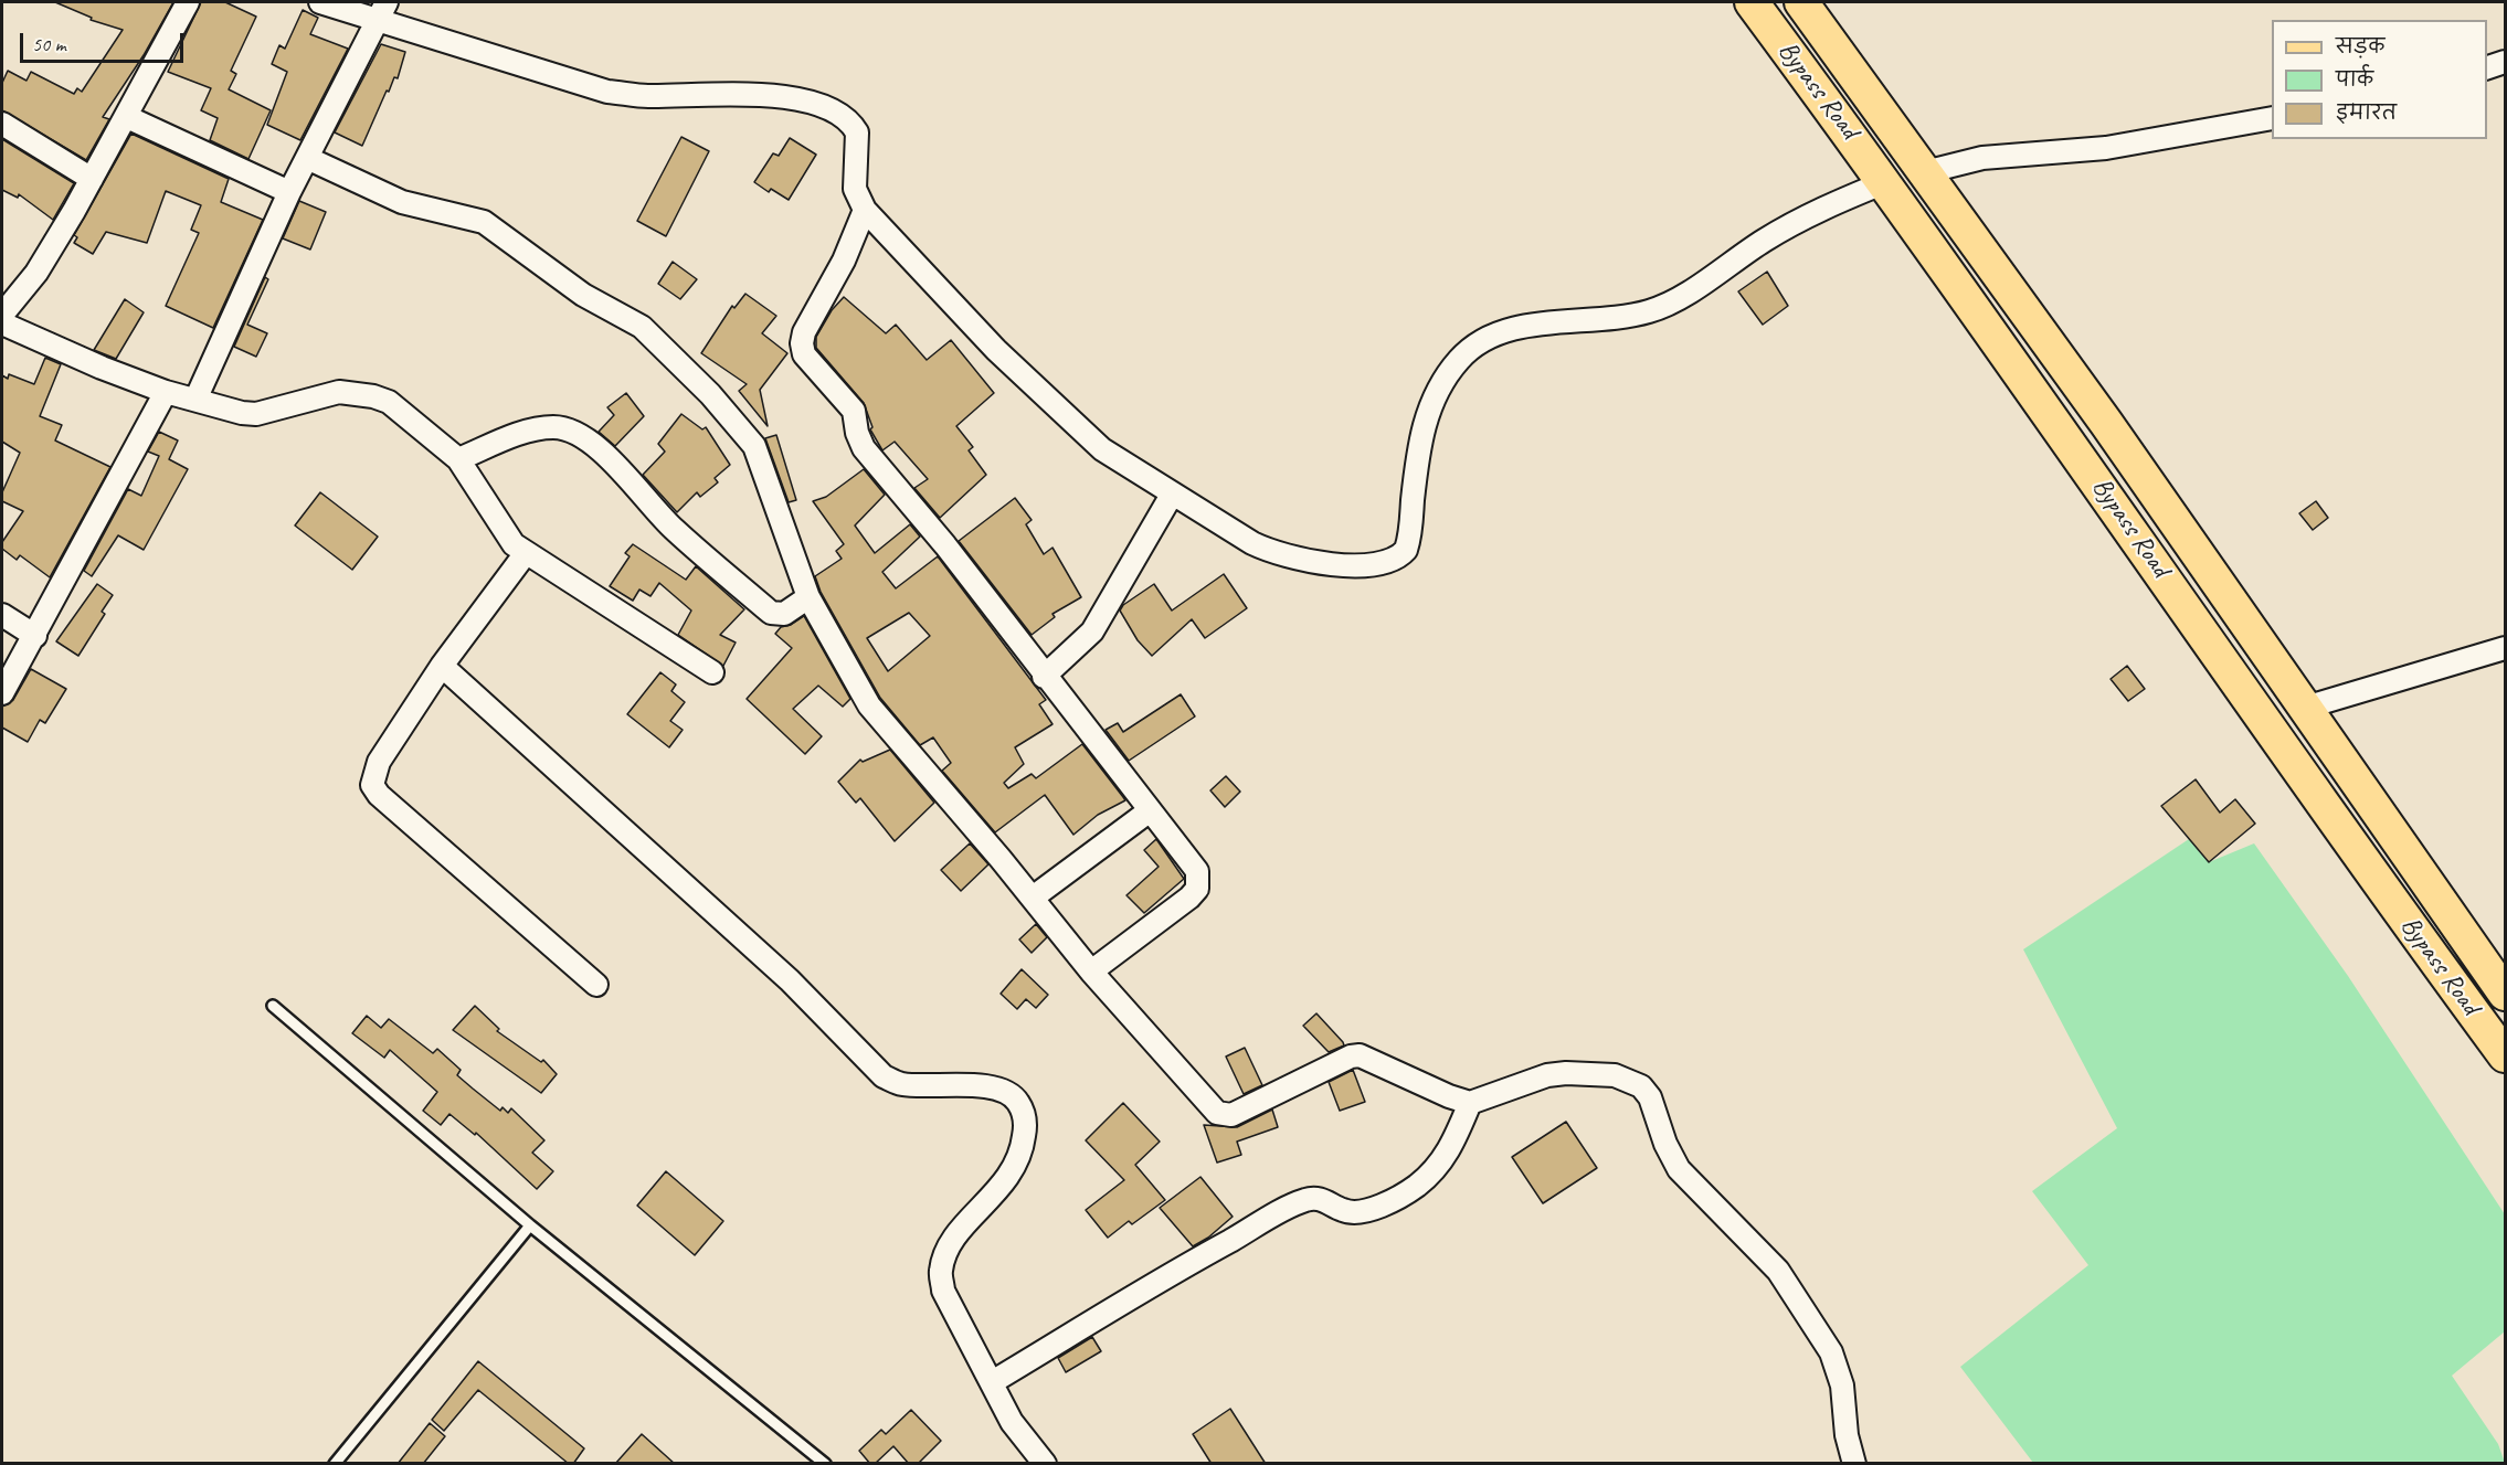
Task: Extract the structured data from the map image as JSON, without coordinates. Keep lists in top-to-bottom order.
{
  "streets": {
    "main road": ["Bypass Road"]
  },
  "legend": ["सड़क", "पार्क", "इमारत"],
  "scale_bar": "50 m"
}
